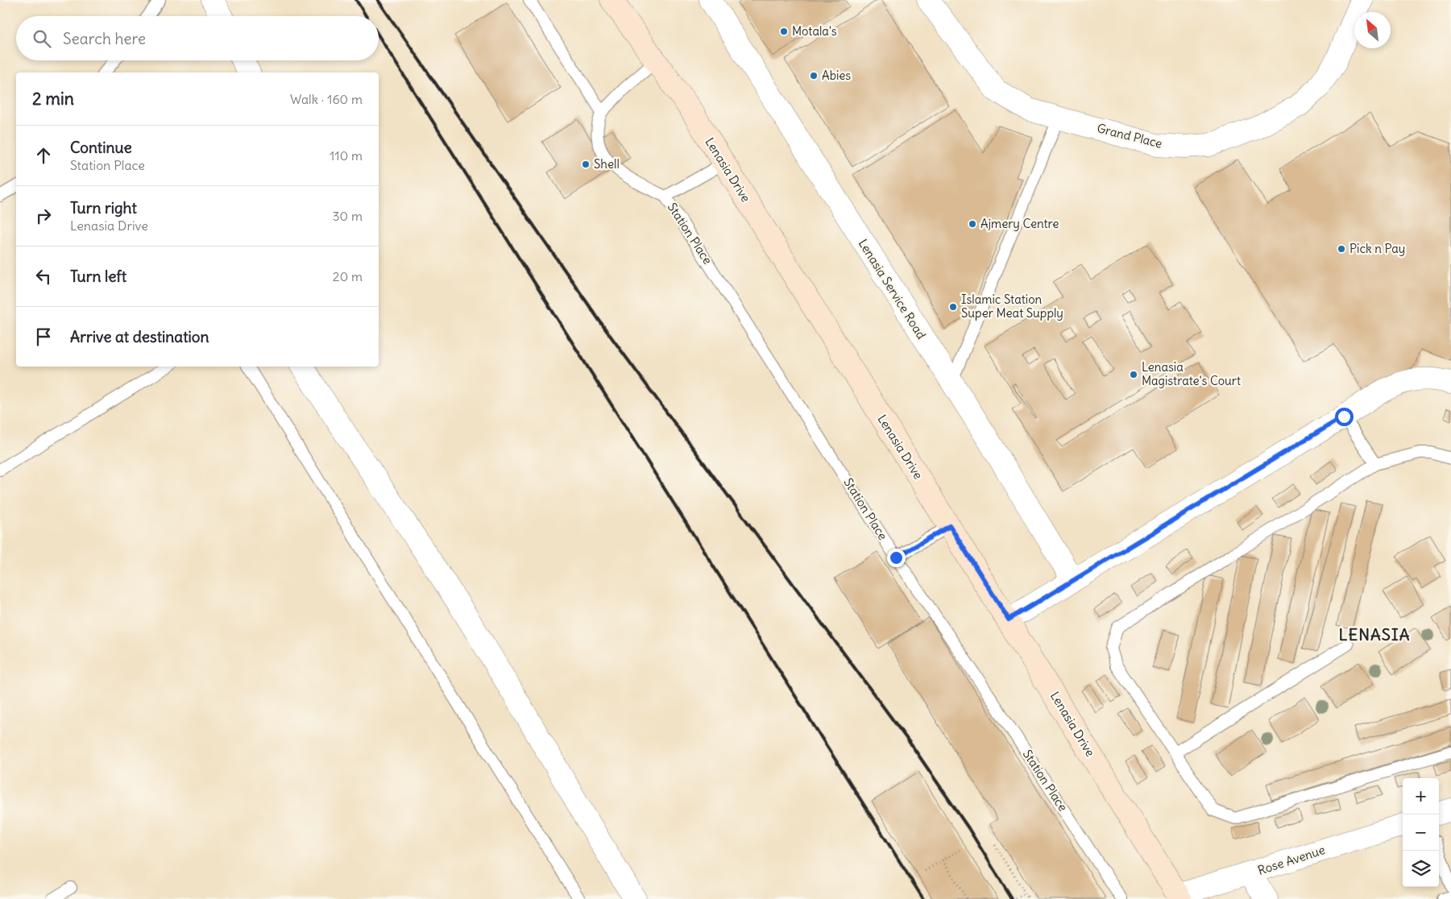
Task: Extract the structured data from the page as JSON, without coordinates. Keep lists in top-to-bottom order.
{
  "streets": {
    "main road": ["Lenasia Drive"],
    "street": ["Grand Place", "Lenasia Service Road", "Rose Avenue"],
    "lane": ["Station Place"]
  },
  "crossings": [
    ["Lenasia Drive", "Rose Avenue"]
  ],
  "districts": ["LENASIA"],
  "places": [
    "Motala's",
    "Abies",
    "Shell",
    "Ajmery Centre",
    "Pick n Pay",
    "Islamic Station Super Meat Supply",
    "Lenasia Magistrate's Court"
  ],
  "north": "top left",
  "page": {
    "search": "Search here",
    "heading": ["2 min", "Walk · 160 m"],
    "list": [
      ["Continue", "Station Place", "110 m"],
      ["Turn right", "Lenasia Drive", "30 m"],
      ["Turn left", "20 m"],
      "Arrive at destination"
    ],
    "map_buttons": ["+", "−"]
  }
}
